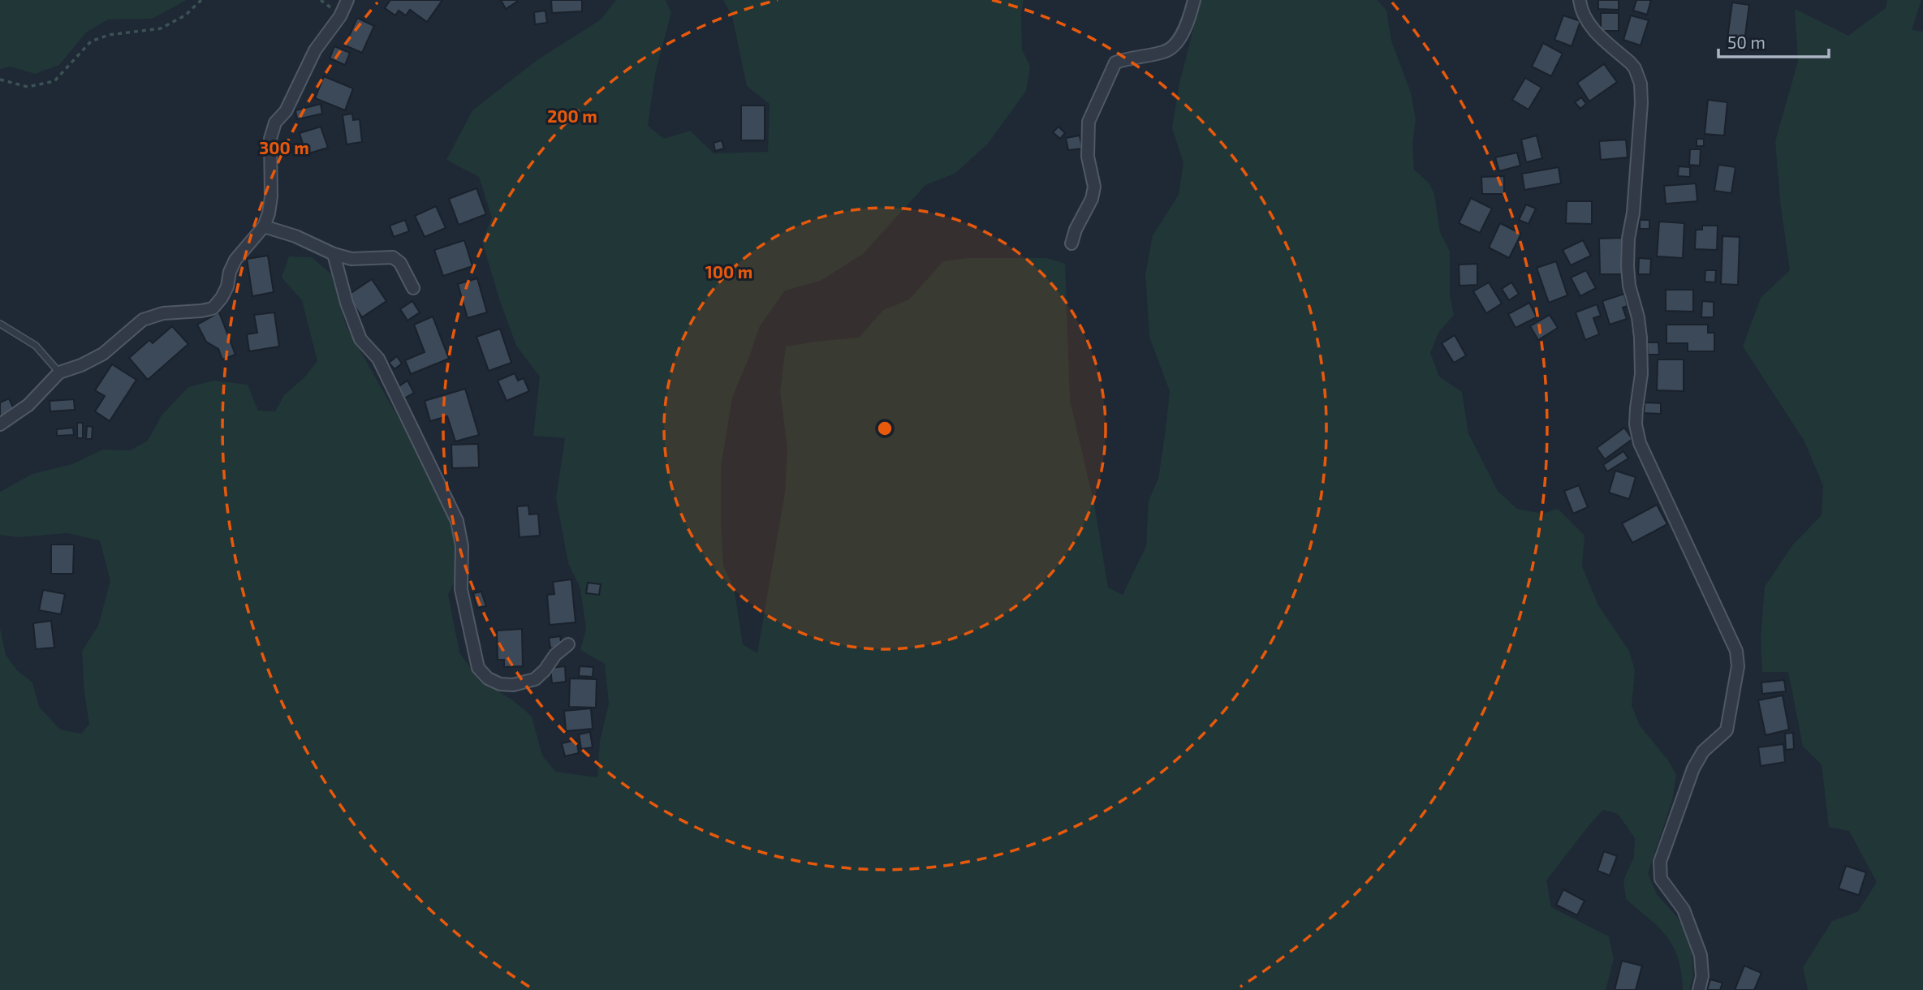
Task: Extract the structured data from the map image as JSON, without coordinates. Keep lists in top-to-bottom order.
{
  "scale_bar": "50 m",
  "rings": ["200 m", "300 m", "100 m"]
}
